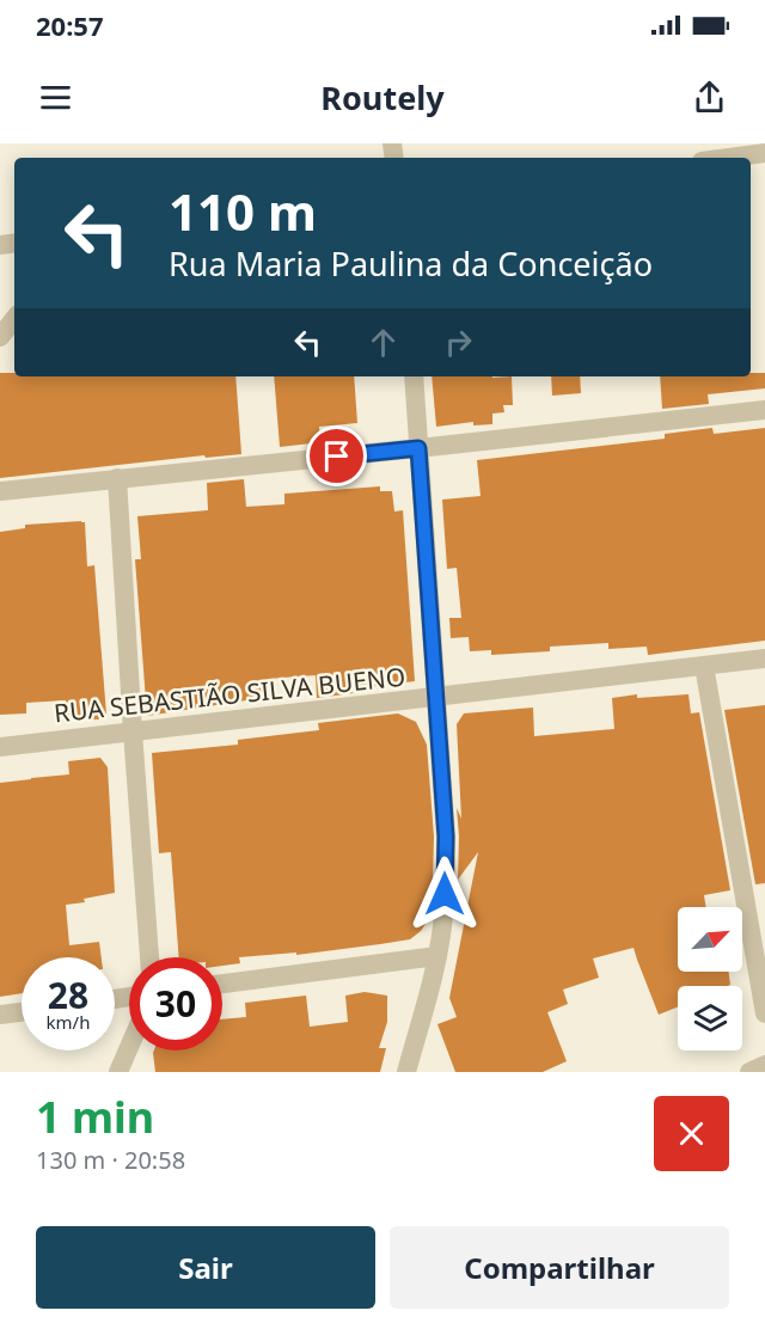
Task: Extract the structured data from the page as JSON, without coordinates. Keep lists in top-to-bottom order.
{
  "streets": {
    "street": ["RUA SEBASTIÃO SILVA BUENO"]
  },
  "north": "top right",
  "page": {
    "status": "20:57",
    "header": "Routely",
    "turn": ["110 m", "Rua Maria Paulina da Conceição"],
    "speed": "28 km/h",
    "limit": "30",
    "heading": ["1 min", "130 m · 20:58"],
    "buttons": ["Sair", "Compartilhar"]
  }
}
